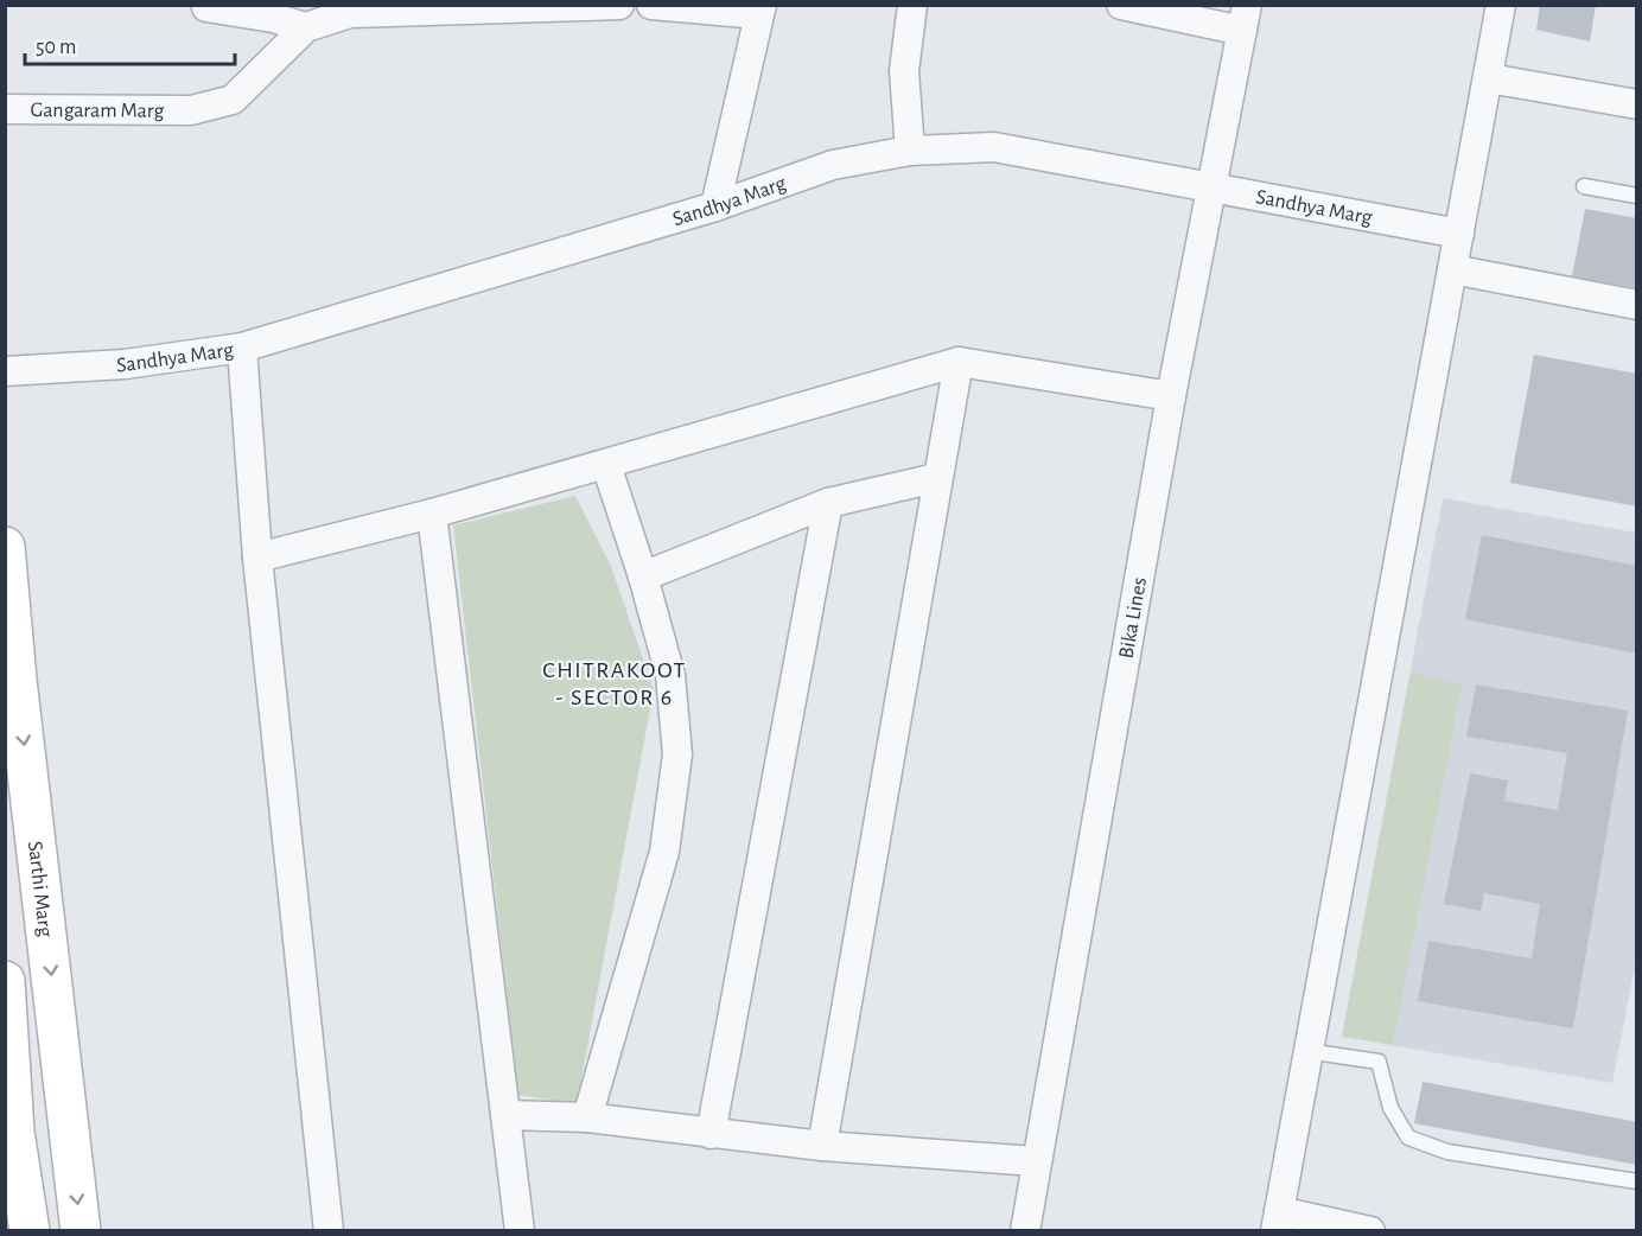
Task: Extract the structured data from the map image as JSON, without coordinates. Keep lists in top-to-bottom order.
{
  "streets": {
    "street": [
      "Gangaram Marg",
      "Sandhya Marg",
      "Bika Lines",
      "Sarthi Marg"
    ]
  },
  "crossings": [
    ["Sandhya Marg", "Bika Lines"]
  ],
  "districts": ["CHITRAKOOT - SECTOR 6"],
  "scale_bar": "50 m"
}
